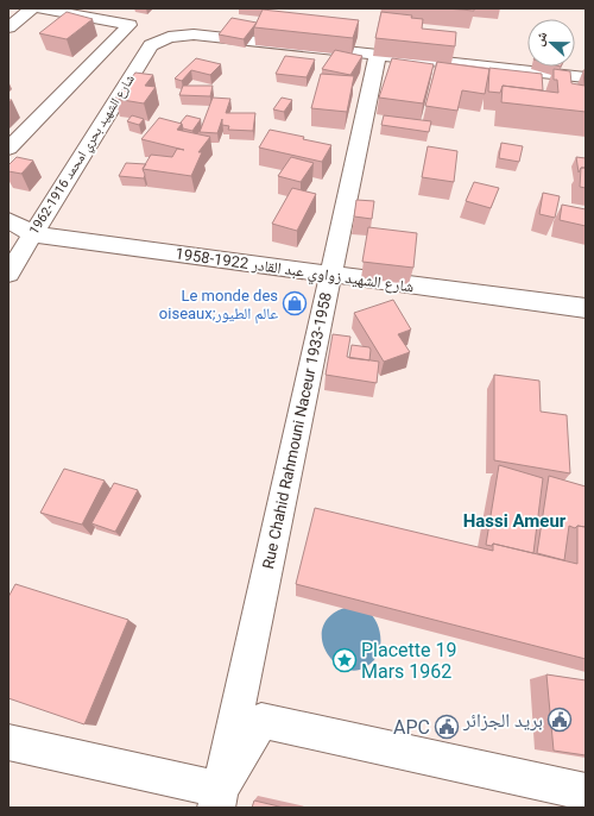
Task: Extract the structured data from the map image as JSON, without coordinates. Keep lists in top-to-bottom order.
{
  "streets": {
    "street": ["شارع الشهيد بحري امحمد 1916-1962", "شارع الشهيد زواوي عبد القادر 1922-1958", "Rue Chahid Rahmouni Naceur 1933-1958"]
  },
  "crossings": [
    ["شارع الشهيد بحري امحمد 1916-1962", "شارع الشهيد زواوي عبد القادر 1922-1958"],
    ["شارع الشهيد بحري امحمد 1916-1962", "Rue Chahid Rahmouni Naceur 1933-1958"],
    ["شارع الشهيد زواوي عبد القادر 1922-1958", "Rue Chahid Rahmouni Naceur 1933-1958"]
  ],
  "districts": ["Hassi Ameur"],
  "places": {
    "shop": ["Le monde des oiseaux;عالم الطيور"],
    "place": ["Placette 19 Mars 1962"],
    "public building": ["بريد الجزائر", "APC"]
  },
  "north": "left"
}
